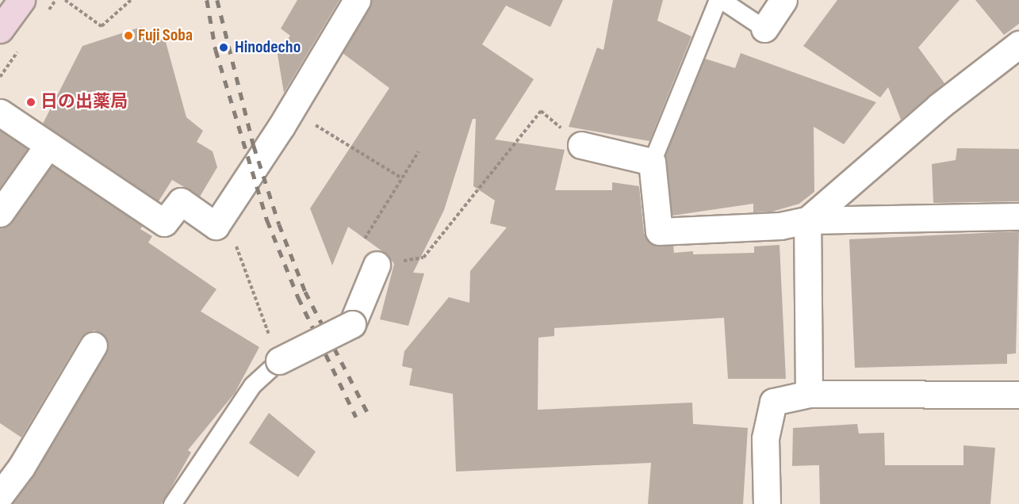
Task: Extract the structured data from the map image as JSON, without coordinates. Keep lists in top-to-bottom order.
{
  "places": ["Fuji Soba", "Hinodecho", "日の出薬局"]
}
